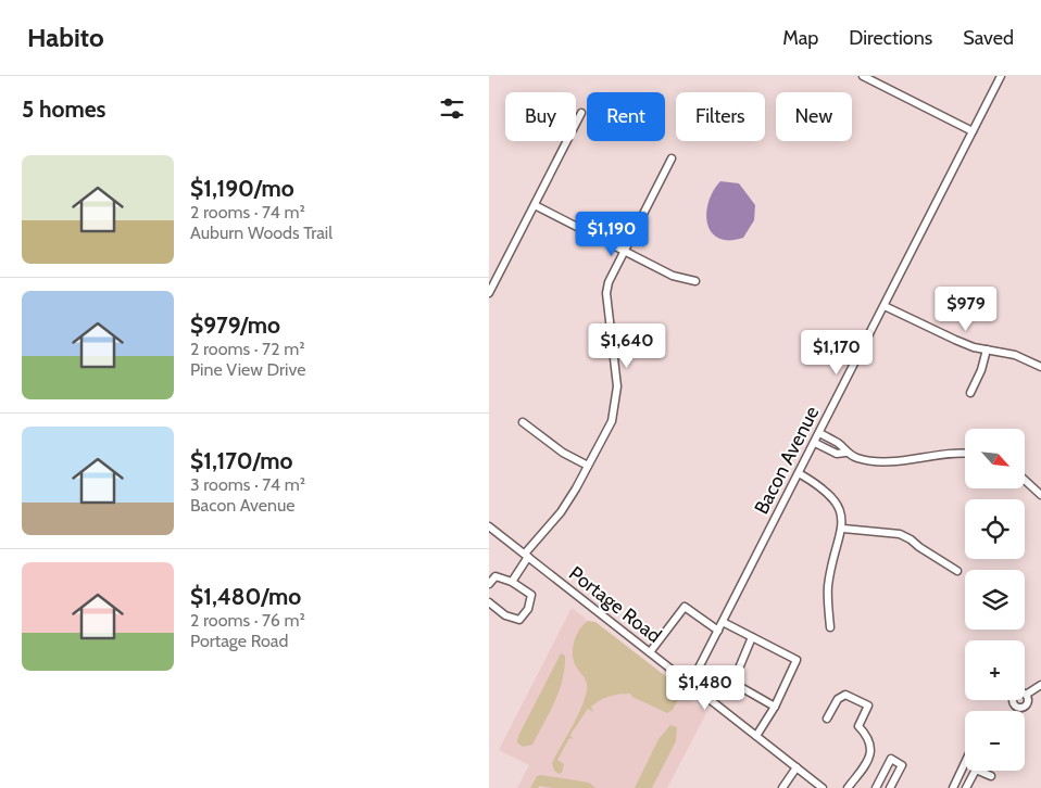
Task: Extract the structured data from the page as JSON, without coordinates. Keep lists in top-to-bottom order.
{
  "streets": {
    "street": ["Bacon Avenue", "Portage Road"]
  },
  "crossings": [
    ["Bacon Avenue", "Portage Road"]
  ],
  "north": "bottom right",
  "page": {
    "header": "Habito",
    "nav": ["Map", "Directions", "Saved"],
    "heading": "5 homes",
    "chip": [
      "Buy",
      "Rent",
      "Filters",
      "New"
    ],
    "list": [
      {
        "name": "$1,190/mo",
        "note": "2 rooms · 74 m² · Auburn Woods Trail"
      },
      {
        "name": "$979/mo",
        "note": "2 rooms · 72 m² · Pine View Drive"
      },
      {
        "name": "$1,170/mo",
        "note": "3 rooms · 74 m² · Bacon Avenue"
      },
      {
        "name": "$1,480/mo",
        "note": "2 rooms · 76 m² · Portage Road"
      }
    ],
    "price": [
      "$1,190",
      "$979",
      "$1,640",
      "$1,170",
      "$1,480"
    ],
    "map_buttons": ["+", "−"]
  }
}
